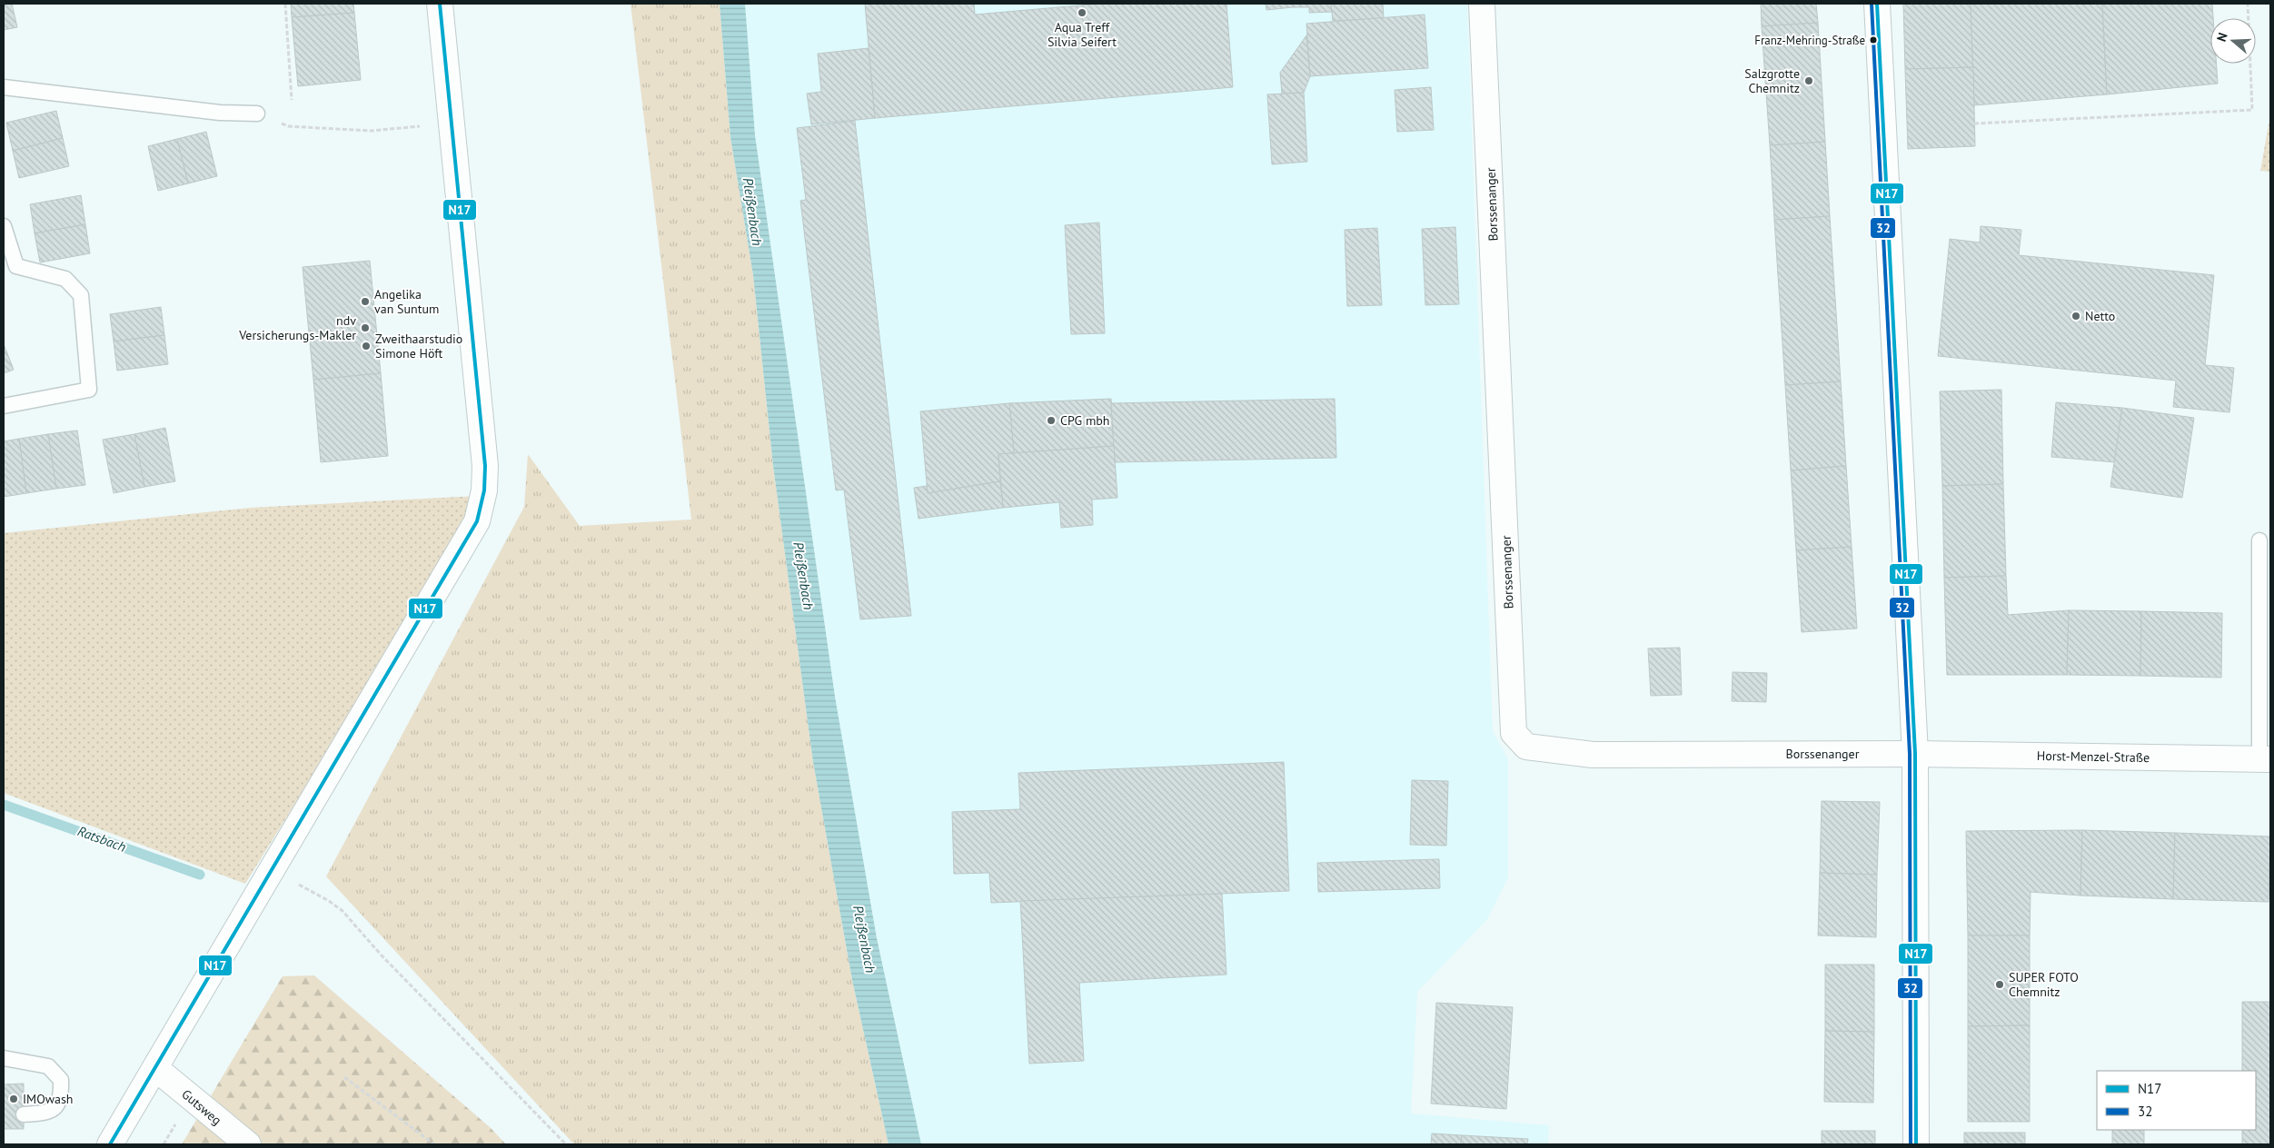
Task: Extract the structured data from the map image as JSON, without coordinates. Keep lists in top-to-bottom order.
{
  "streets": {
    "street": ["Borssenanger", "Horst-Menzel-Straße", "Gutsweg"]
  },
  "crossings": [
    ["Borssenanger", "Horst-Menzel-Straße"]
  ],
  "water": ["Pleißenbach", "Ratsbach"],
  "places": [
    "Aqua Treff Silvia Seifert",
    "Franz-Mehring-Straße",
    "Salzgrotte Chemnitz",
    "Angelika van Suntum",
    "Netto",
    "ndv Versicherungs-Makler",
    "Zweithaarstudio Simone Höft",
    "CPG mbh",
    "SUPER FOTO Chemnitz",
    "IMOwash"
  ],
  "lines": ["transit line N17", "transit line 32"],
  "legend": ["N17", "32"],
  "north": "left"
}
